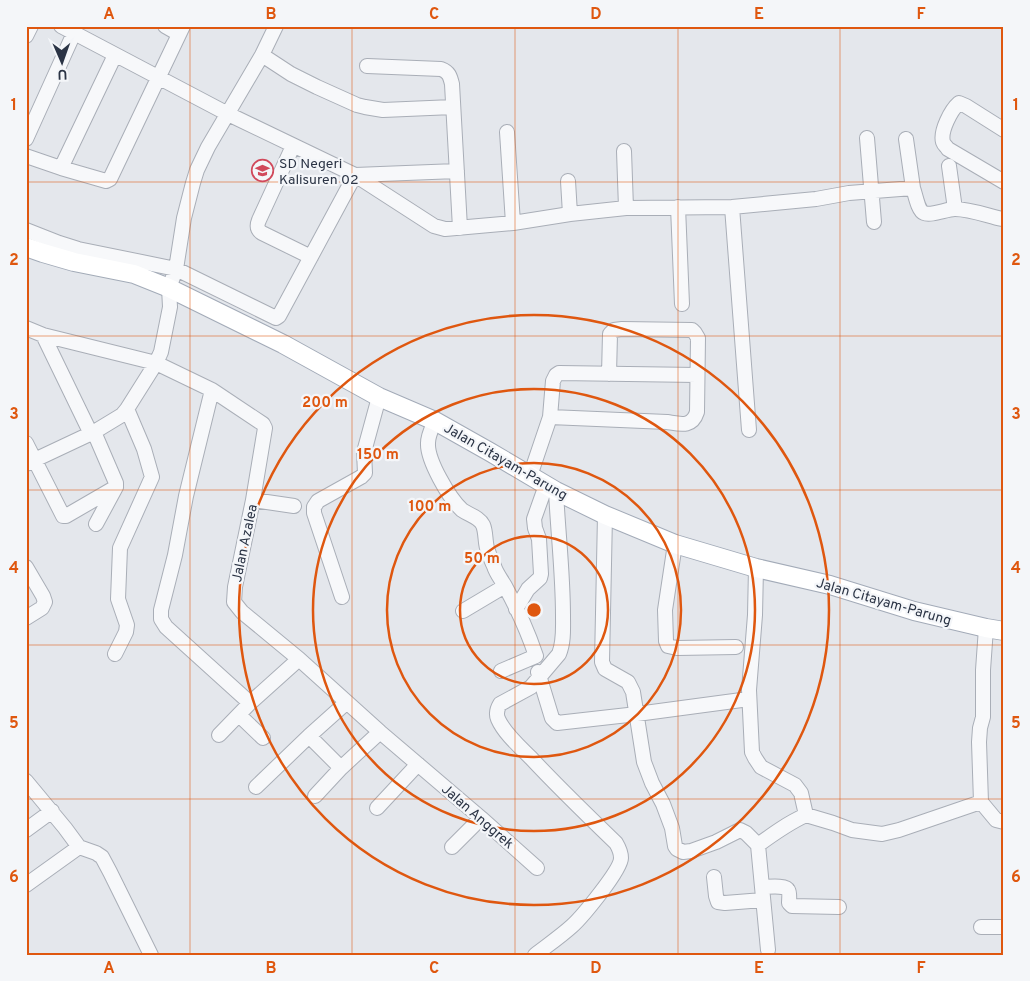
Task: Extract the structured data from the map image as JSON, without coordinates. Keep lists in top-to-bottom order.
{
  "streets": {
    "main road": ["Jalan Citayam-Parung"],
    "street": ["Jalan Azalea", "Jalan Anggrek"]
  },
  "crossings": [
    ["Jalan Azalea", "Jalan Anggrek"]
  ],
  "places": {
    "school or university": ["SD Negeri Kalisuren 02"]
  },
  "north": "bottom",
  "grid": {
    "columns": [
      "A",
      "B",
      "C",
      "D",
      "E",
      "F"
    ],
    "rows": [
      "1",
      "2",
      "3",
      "4",
      "5",
      "6"
    ]
  },
  "rings": [
    "200 m",
    "150 m",
    "100 m",
    "50 m"
  ]
}
